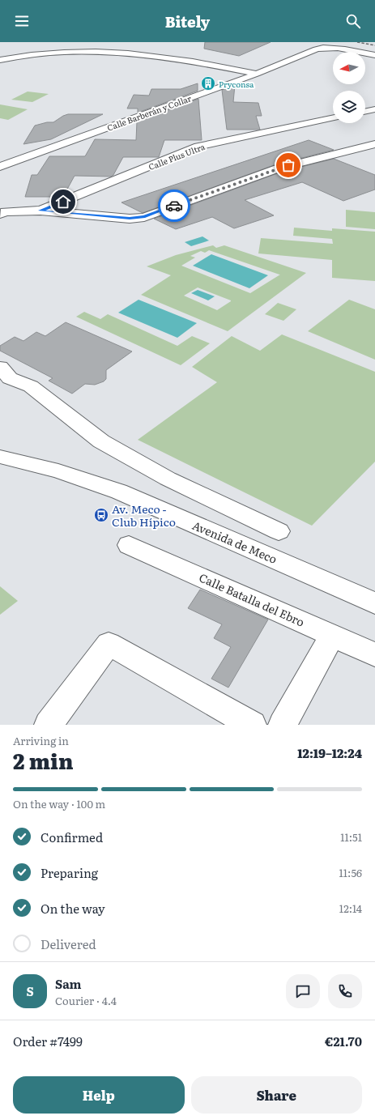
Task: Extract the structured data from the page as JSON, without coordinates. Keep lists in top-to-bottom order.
{
  "streets": {
    "street": [
      "Calle Barberán y Collar",
      "Calle Plus Ultra",
      "Avenida de Meco",
      "Calle Batalla del Ebro"
    ]
  },
  "places": {
    "building": ["Pryconsa"],
    "bus stop": ["Av. Meco - Club Hípico"]
  },
  "north": "left",
  "page": {
    "header": "Bitely",
    "heading": ["2 min", "Arriving in", "12:19–12:24"],
    "panel": [
      "Sam",
      "Courier · 4.4",
      "Order #7499",
      "€21.70"
    ],
    "bar": "On the way · 100 m",
    "list": [
      ["Confirmed", "11:51"],
      ["Preparing", "11:56"],
      ["On the way", "12:14"],
      "Delivered"
    ],
    "round": "S",
    "buttons": ["Help", "Share"]
  }
}
